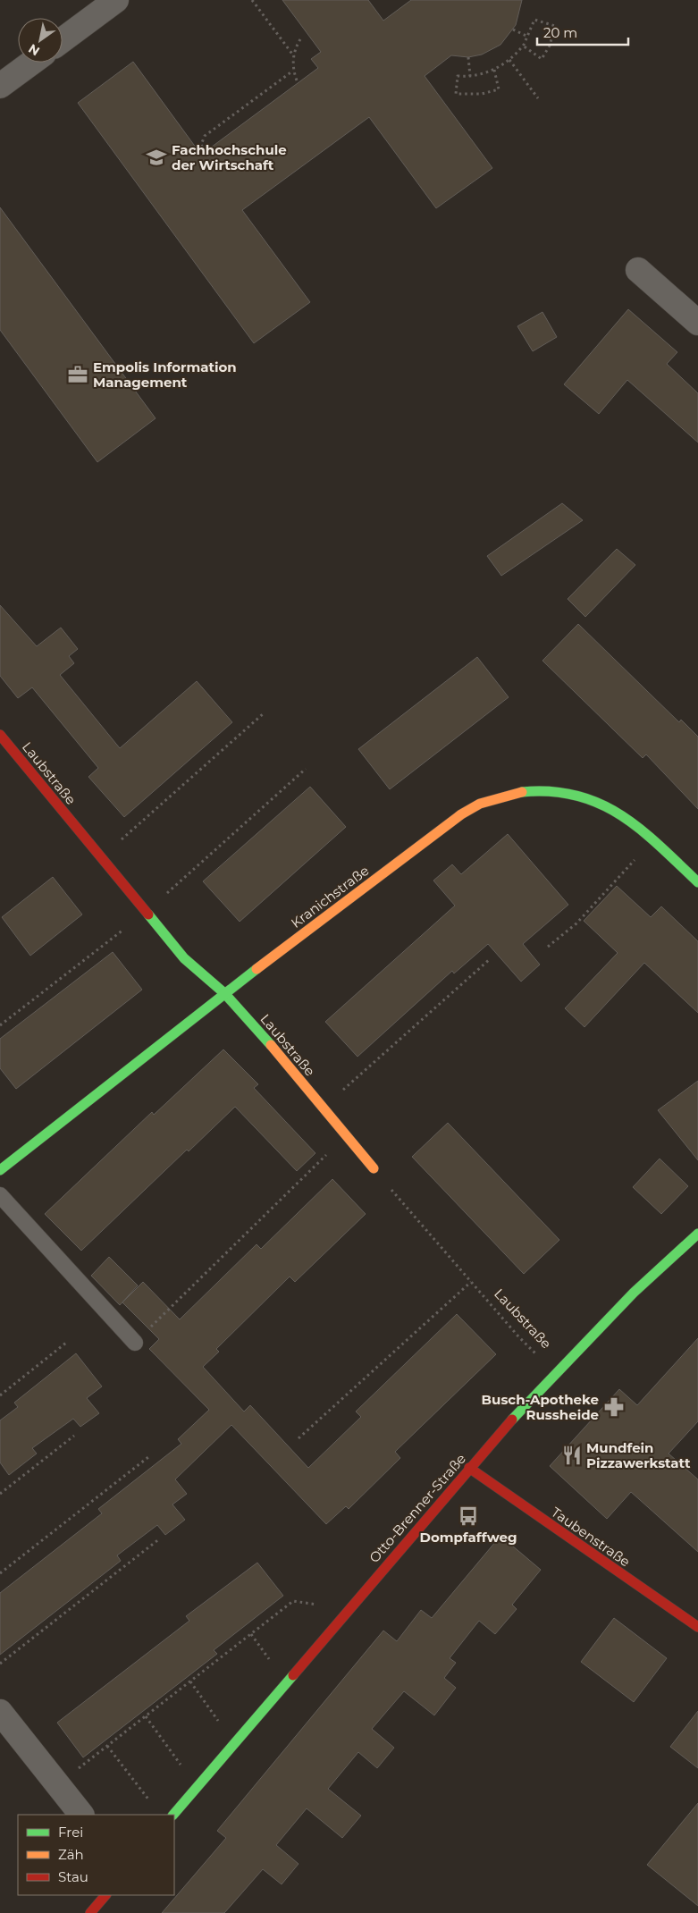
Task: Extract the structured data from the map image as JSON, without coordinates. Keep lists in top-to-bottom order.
{
  "streets": {
    "street": [
      "Laubstraße",
      "Kranichstraße",
      "Otto-Brenner-Straße",
      "Taubenstraße"
    ]
  },
  "crossings": [
    ["Laubstraße", "Kranichstraße"],
    ["Laubstraße", "Otto-Brenner-Straße"],
    ["Otto-Brenner-Straße", "Taubenstraße"]
  ],
  "places": {
    "school or university": ["Fachhochschule der Wirtschaft"],
    "office": ["Empolis Information Management"],
    "pharmacy": ["Busch-Apotheke Russheide"],
    "restaurant": ["Mundfein Pizzawerkstatt"],
    "bus stop": ["Dompfaffweg"]
  },
  "legend": ["Frei", "Zäh", "Stau"],
  "scale_bar": "20 m",
  "north": "bottom left"
}
